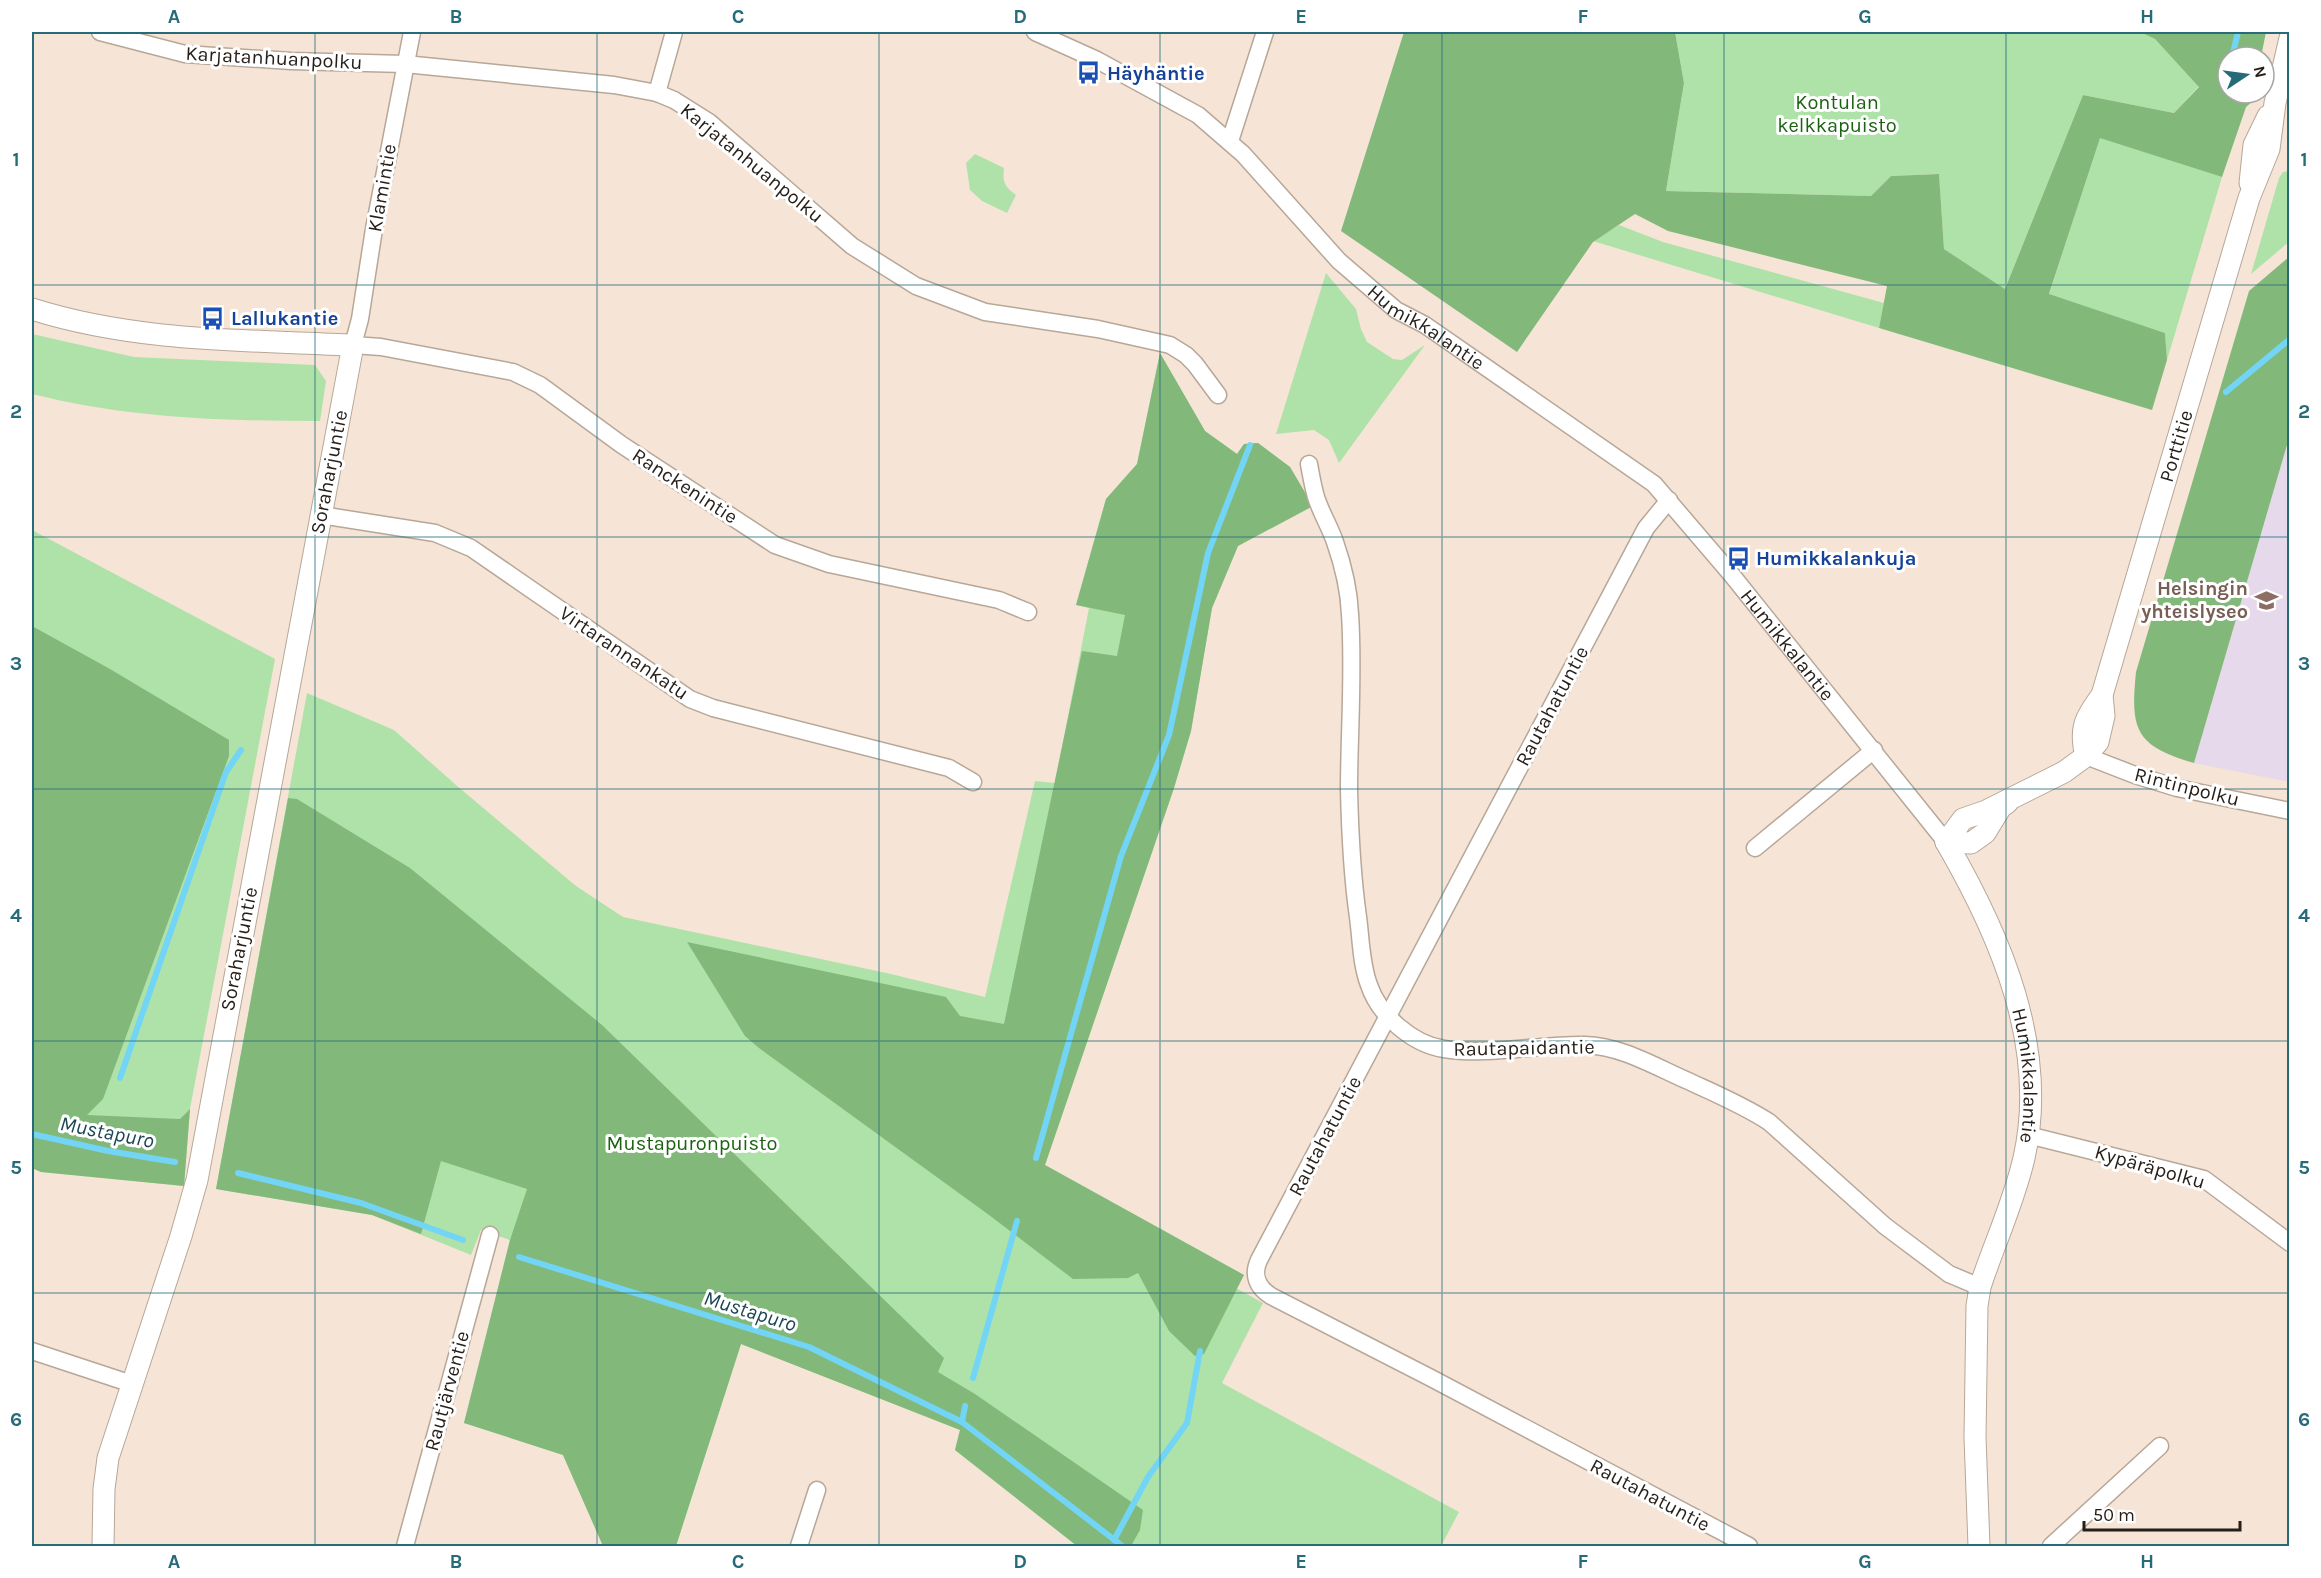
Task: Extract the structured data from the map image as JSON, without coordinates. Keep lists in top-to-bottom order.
{
  "streets": {
    "street": [
      "Karjatanhuanpolku",
      "Klamintie",
      "Humikkalantie",
      "Porttitie",
      "Soraharjuntie",
      "Ranckenintie",
      "Virtarannankatu",
      "Rautahatuntie",
      "Rintinpolku",
      "Rautapaidantie",
      "Kypäräpolku",
      "Rautjärventie"
    ]
  },
  "crossings": [
    ["Karjatanhuanpolku", "Klamintie"],
    ["Klamintie", "Soraharjuntie"],
    ["Klamintie", "Ranckenintie"],
    ["Humikkalantie", "Porttitie"],
    ["Humikkalantie", "Rautahatuntie"],
    ["Humikkalantie", "Rautapaidantie"],
    ["Humikkalantie", "Kypäräpolku"],
    ["Porttitie", "Rintinpolku"],
    ["Soraharjuntie", "Ranckenintie"],
    ["Soraharjuntie", "Virtarannankatu"],
    ["Rautahatuntie", "Rautapaidantie"]
  ],
  "water": ["Mustapuro"],
  "parks": ["Kontulan kelkkapuisto", "Mustapuronpuisto"],
  "places": {
    "bus stop": ["Häyhäntie", "Lallukantie", "Humikkalankuja"],
    "school or university": ["Helsingin yhteislyseo"]
  },
  "scale_bar": "50 m",
  "north": "right",
  "grid": {
    "columns": [
      "A",
      "B",
      "C",
      "D",
      "E",
      "F",
      "G",
      "H"
    ],
    "rows": [
      "1",
      "2",
      "3",
      "4",
      "5",
      "6"
    ]
  }
}
